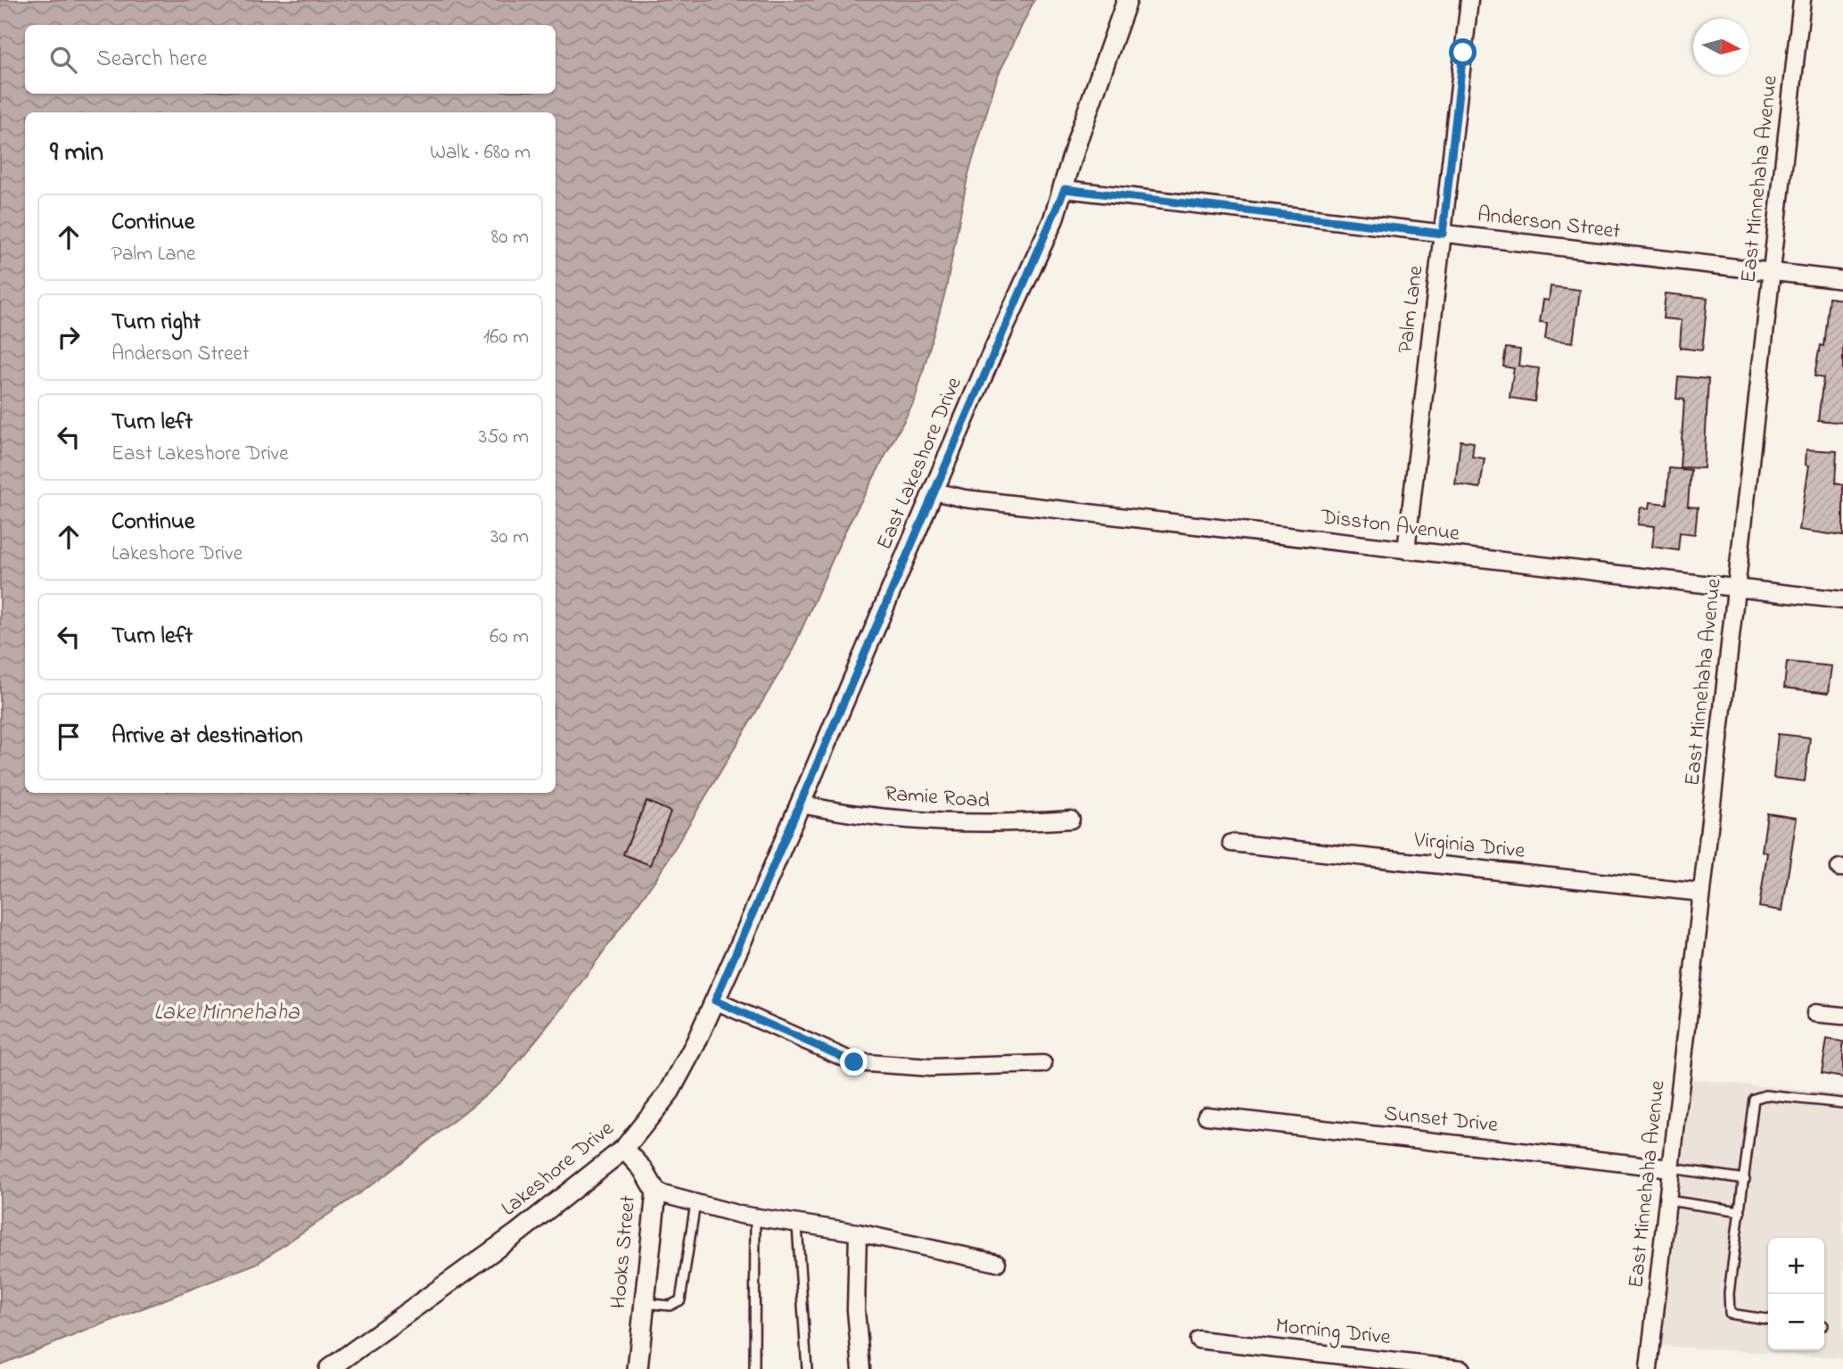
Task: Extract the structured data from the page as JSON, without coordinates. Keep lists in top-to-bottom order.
{
  "streets": {
    "street": [
      "East Minnehaha Avenue",
      "Anderson Street",
      "Palm Lane",
      "East Lakeshore Drive",
      "Disston Avenue",
      "Ramie Road",
      "Virginia Drive",
      "Sunset Drive",
      "Lakeshore Drive",
      "Hooks Street",
      "Morning Drive"
    ]
  },
  "crossings": [
    ["East Minnehaha Avenue", "Anderson Street"],
    ["East Minnehaha Avenue", "Disston Avenue"],
    ["East Minnehaha Avenue", "Virginia Drive"],
    ["East Minnehaha Avenue", "Sunset Drive"],
    ["Anderson Street", "Palm Lane"],
    ["Anderson Street", "East Lakeshore Drive"],
    ["Palm Lane", "Disston Avenue"],
    ["East Lakeshore Drive", "Disston Avenue"],
    ["East Lakeshore Drive", "Ramie Road"],
    ["East Lakeshore Drive", "Lakeshore Drive"],
    ["Lakeshore Drive", "Hooks Street"]
  ],
  "water": ["Lake Minnehaha"],
  "north": "right",
  "page": {
    "search": "Search here",
    "heading": ["9 min", "Walk · 680 m"],
    "list": [
      ["Continue", "Palm Lane", "80 m"],
      ["Turn right", "Anderson Street", "160 m"],
      ["Turn left", "East Lakeshore Drive", "350 m"],
      ["Continue", "Lakeshore Drive", "30 m"],
      ["Turn left", "60 m"],
      "Arrive at destination"
    ],
    "map_buttons": ["+", "−"]
  }
}
